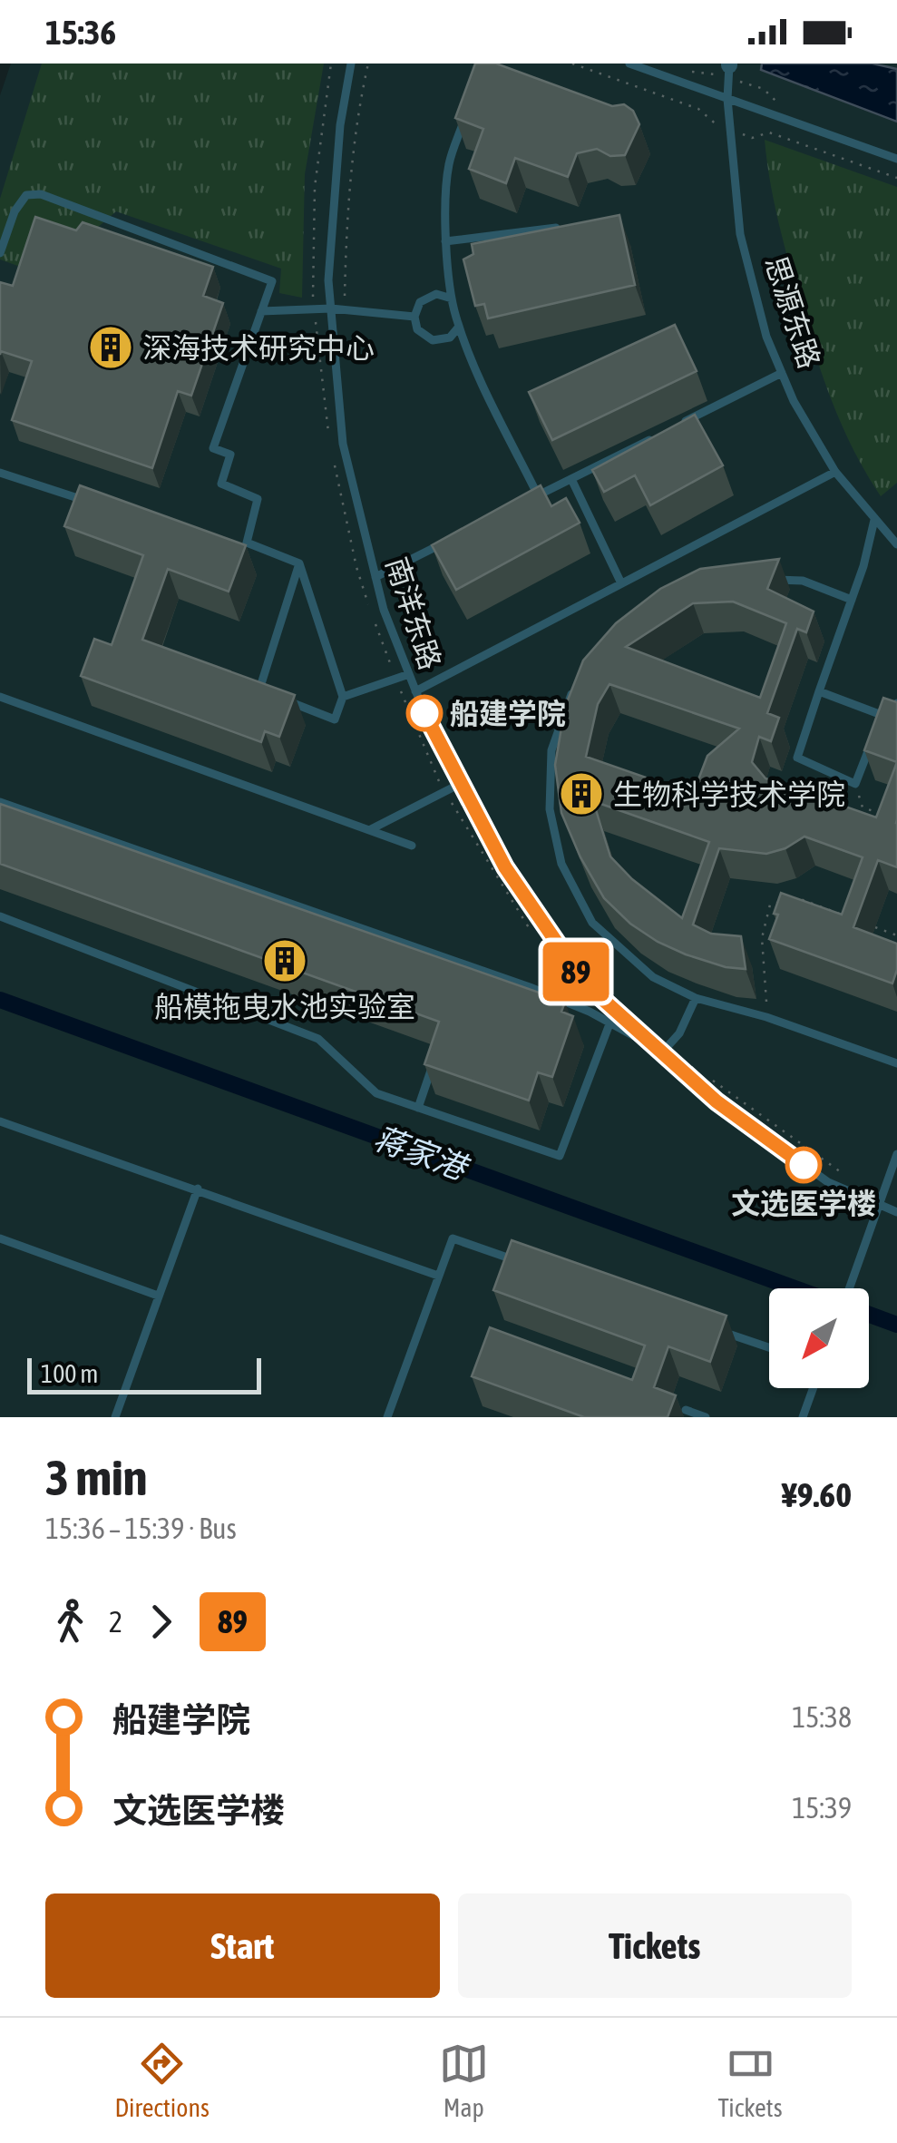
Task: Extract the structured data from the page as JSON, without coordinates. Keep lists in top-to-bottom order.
{
  "streets": {
    "lane": ["思源东路", "南洋东路"]
  },
  "water": ["蒋家港"],
  "places": {
    "building": ["深海技术研究中心", "生物科学技术学院", "船模拖曳水池实验室"],
    "other": ["船建学院", "文选医学楼"]
  },
  "lines": ["bus line 89"],
  "scale_bar": "100 m",
  "north": "bottom left",
  "page": {
    "status": "15:36",
    "on_map": "89",
    "scale": "100 m",
    "heading": ["3 min", "15:36 – 15:39 · Bus", "¥9.60"],
    "legs": ["2", "89"],
    "list": [
      {
        "name": "船建学院",
        "value": "15:38"
      },
      {
        "name": "文选医学楼",
        "value": "15:39"
      }
    ],
    "buttons": ["Start", "Tickets"],
    "tabs": ["Directions", "Map", "Tickets"]
  }
}
